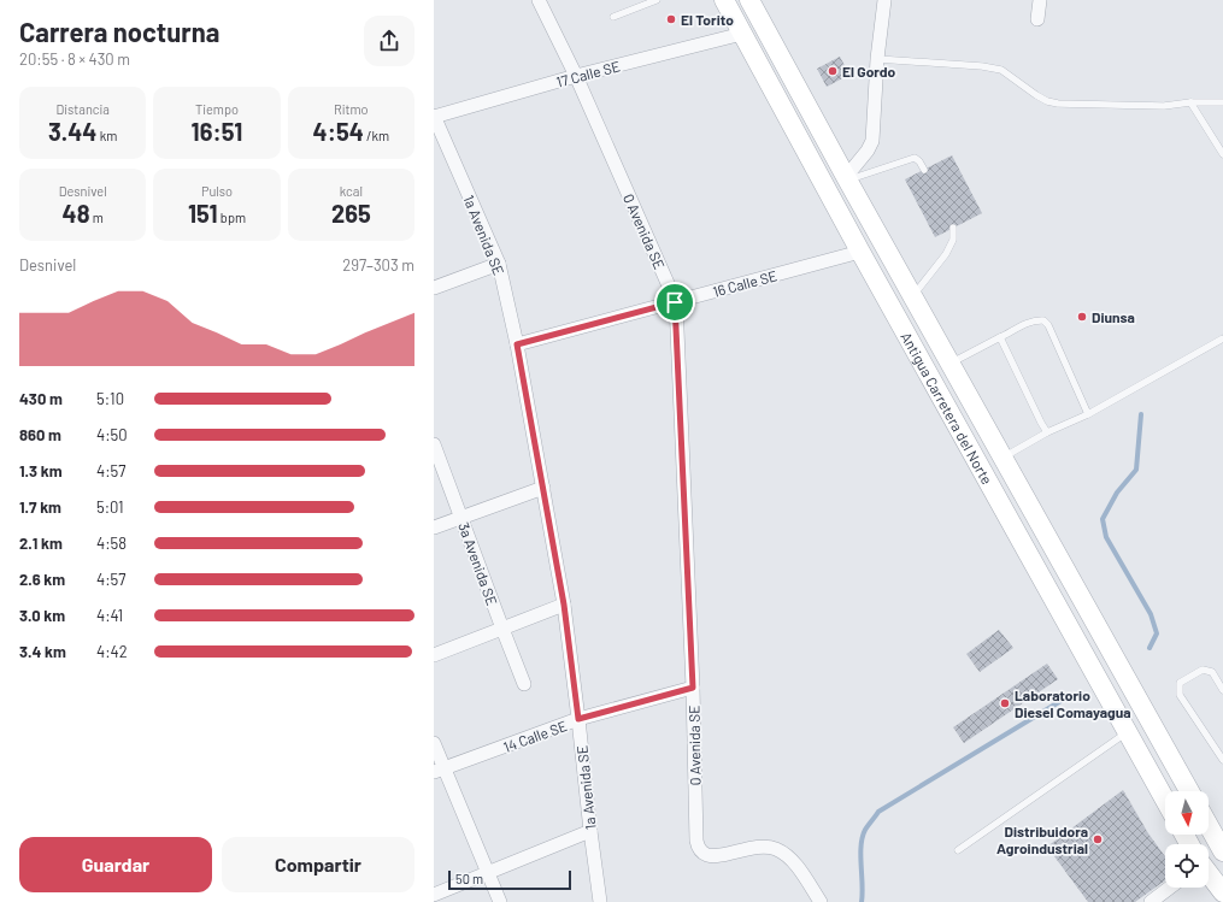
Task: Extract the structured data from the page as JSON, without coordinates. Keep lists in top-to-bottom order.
{
  "streets": {
    "main road": ["Antigua Carretera del Norte"],
    "street": [
      "17 Calle SE",
      "0 Avenida SE",
      "1a Avenida SE",
      "16 Calle SE",
      "3a Avenida SE",
      "14 Calle SE"
    ]
  },
  "crossings": [
    ["17 Calle SE", "0 Avenida SE"],
    ["17 Calle SE", "1a Avenida SE"],
    ["17 Calle SE", "Antigua Carretera del Norte"],
    ["0 Avenida SE", "16 Calle SE"],
    ["0 Avenida SE", "14 Calle SE"],
    ["1a Avenida SE", "16 Calle SE"],
    ["1a Avenida SE", "14 Calle SE"],
    ["16 Calle SE", "Antigua Carretera del Norte"]
  ],
  "places": [
    "El Torito",
    "El Gordo",
    "Diunsa",
    "Laboratorio Diesel Comayagua",
    "Distribuidora Agroindustrial"
  ],
  "scale_bar": "50 m",
  "north": "bottom",
  "page": {
    "heading": ["Carrera nocturna", "20:55 · 8 × 430 m"],
    "stats": [
      ["Distancia", "3.44 km"],
      ["Tiempo", "16:51"],
      ["Ritmo", "4:54 /km"],
      ["Desnivel", "48 m"],
      ["Pulso", "151 bpm"],
      ["kcal", "265"]
    ],
    "chart": ["Desnivel", "297–303 m"],
    "list": [
      {
        "name": "430 m",
        "note": "5:10"
      },
      {
        "name": "860 m",
        "note": "4:50"
      },
      {
        "name": "1.3 km",
        "note": "4:57"
      },
      {
        "name": "1.7 km",
        "note": "5:01"
      },
      {
        "name": "2.1 km",
        "note": "4:58"
      },
      {
        "name": "2.6 km",
        "note": "4:57"
      },
      {
        "name": "3.0 km",
        "note": "4:41"
      },
      {
        "name": "3.4 km",
        "note": "4:42"
      }
    ],
    "buttons": ["Guardar", "Compartir"],
    "scale": "50 m"
  }
}
